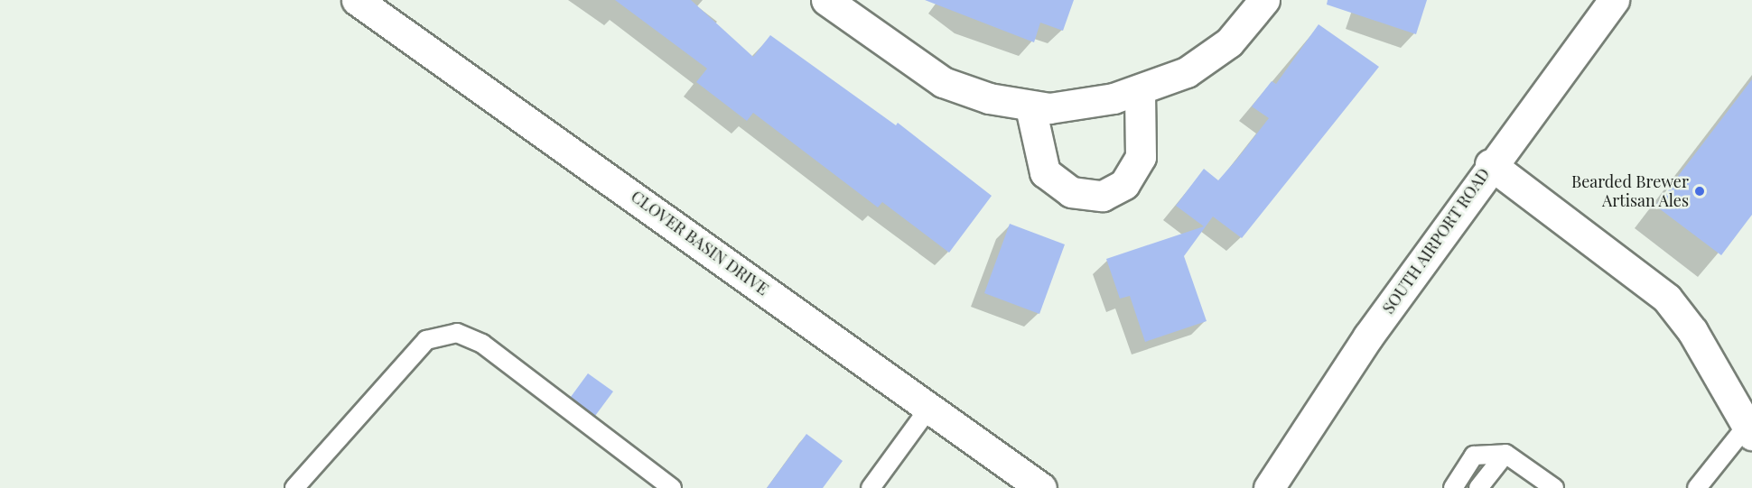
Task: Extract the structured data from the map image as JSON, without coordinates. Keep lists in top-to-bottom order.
{
  "streets": {
    "street": ["SOUTH AIRPORT ROAD", "CLOVER BASIN DRIVE"]
  },
  "places": ["Bearded Brewer Artisan Ales"]
}
